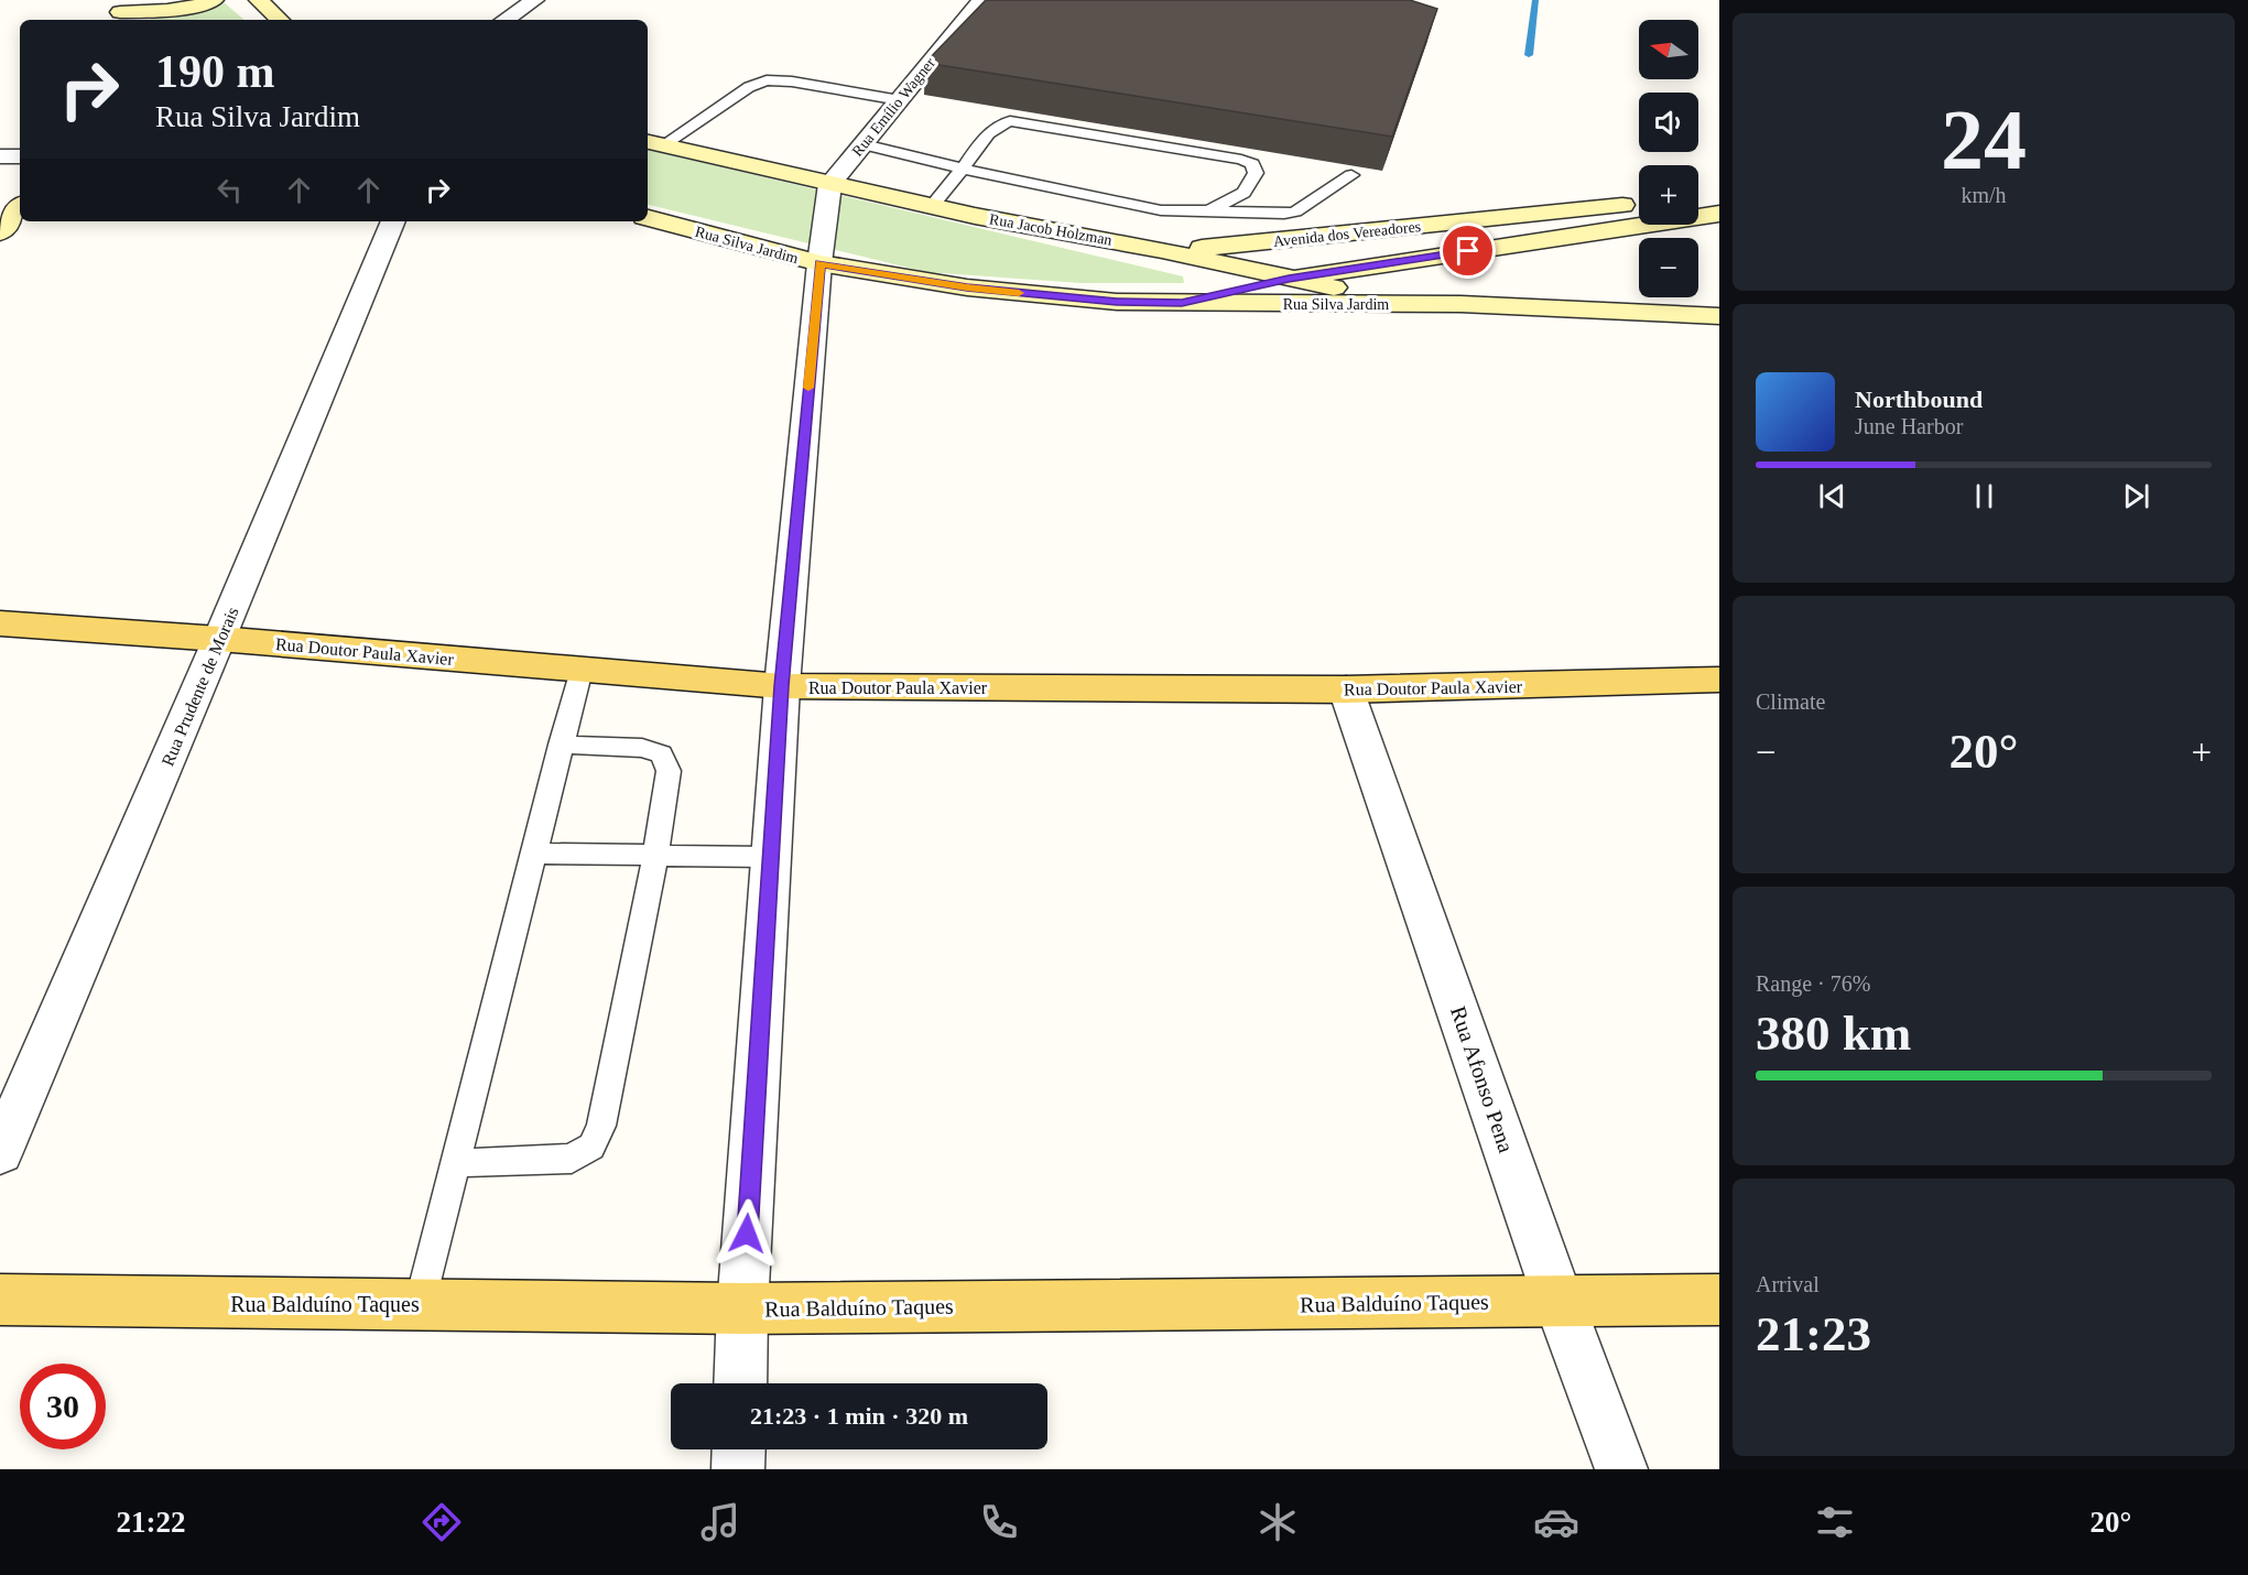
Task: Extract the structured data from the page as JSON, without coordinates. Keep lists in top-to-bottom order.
{
  "streets": {
    "main road": [
      "Rua Jacob Holzman",
      "Avenida dos Vereadores",
      "Rua Silva Jardim",
      "Rua Doutor Paula Xavier",
      "Rua Balduíno Taques"
    ],
    "street": ["Rua Emílio Wagner", "Rua Prudente de Morais", "Rua Afonso Pena"]
  },
  "crossings": [
    ["Rua Emílio Wagner", "Rua Jacob Holzman"],
    ["Rua Jacob Holzman", "Avenida dos Vereadores"],
    ["Rua Jacob Holzman", "Rua Silva Jardim"],
    ["Avenida dos Vereadores", "Rua Silva Jardim"],
    ["Rua Doutor Paula Xavier", "Rua Prudente de Morais"],
    ["Rua Doutor Paula Xavier", "Rua Afonso Pena"],
    ["Rua Afonso Pena", "Rua Balduíno Taques"]
  ],
  "north": "left",
  "page": {
    "tile": [
      ["24", "km/h"],
      "Climate",
      ["Range · 76%", "380 km"],
      ["Arrival", "21:23"]
    ],
    "map_buttons": ["+", "−"],
    "turn": ["190 m", "Rua Silva Jardim"],
    "song": ["Northbound", "June Harbor"],
    "heat": ["−", "20°", "+"],
    "limit": "30",
    "trip": "21:23 · 1 min · 320 m",
    "tabs": ["21:22", "20°"]
  }
}
